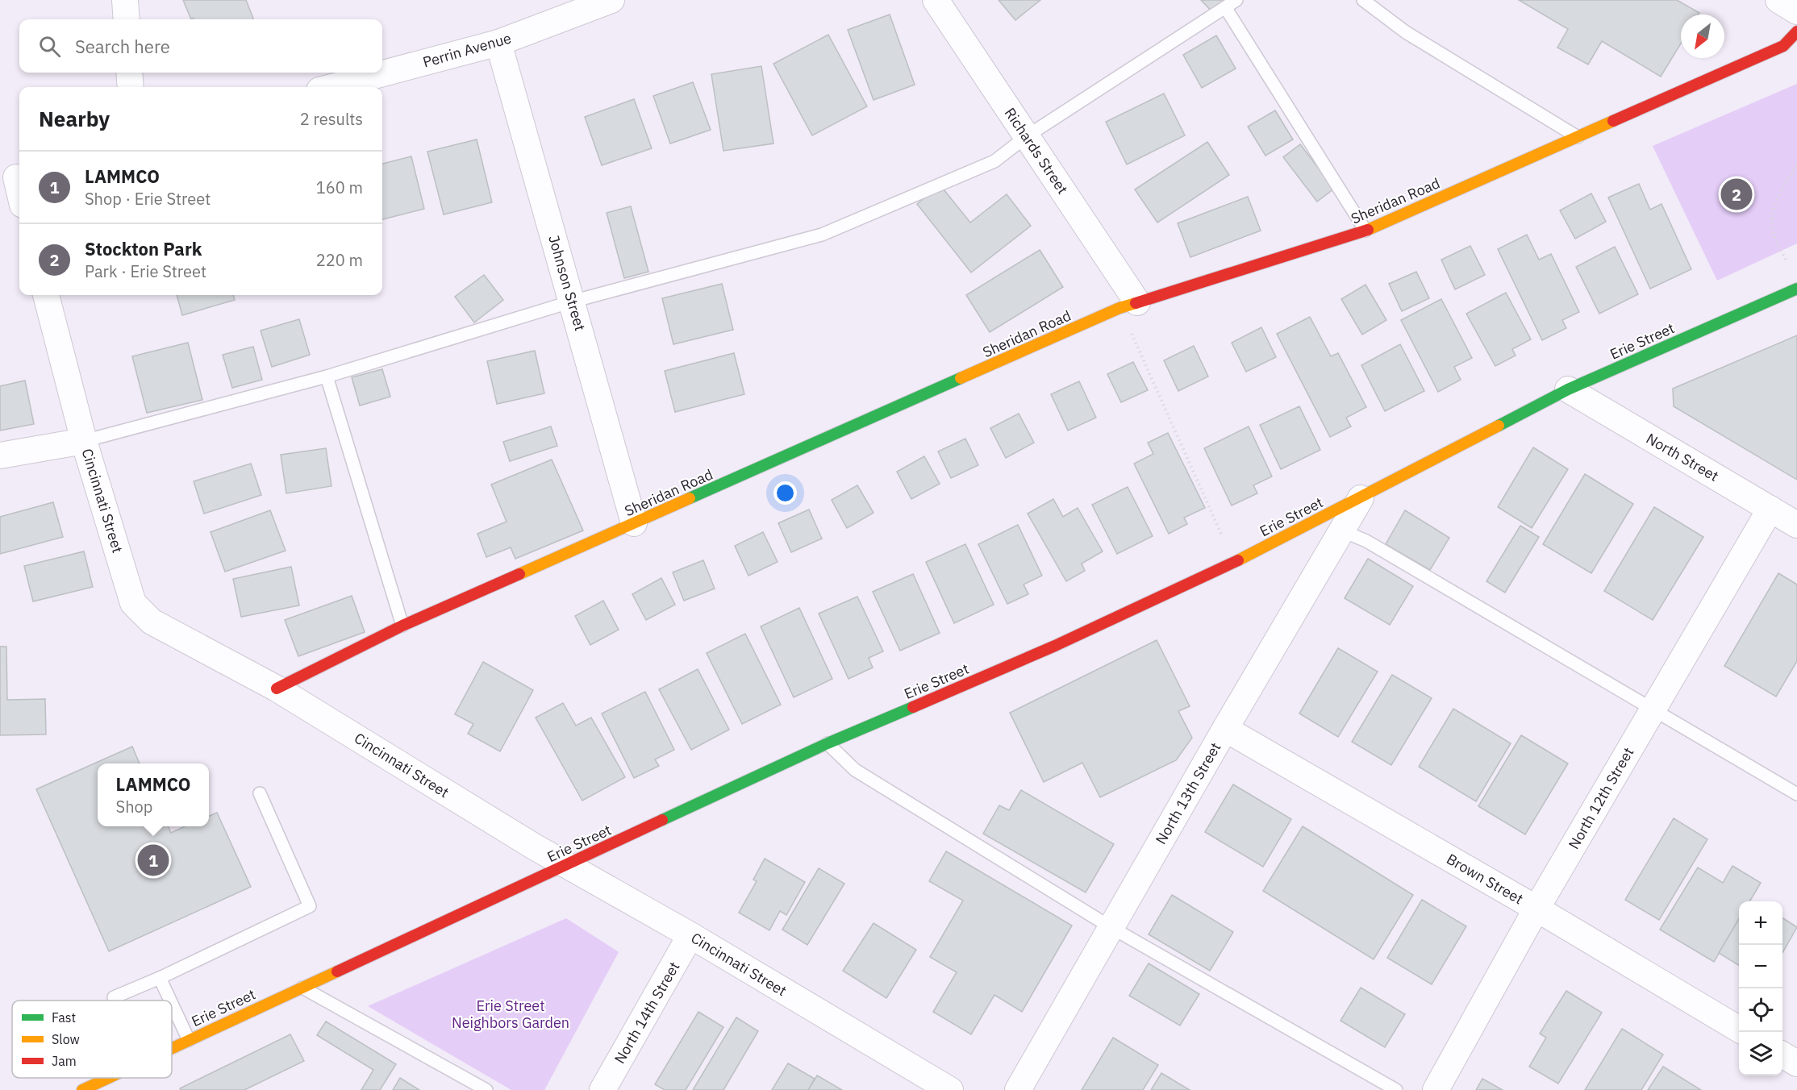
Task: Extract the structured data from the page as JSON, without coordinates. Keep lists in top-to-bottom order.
{
  "streets": {
    "street": [
      "Perrin Avenue",
      "Richards Street",
      "Sheridan Road",
      "Johnson Street",
      "Erie Street",
      "North Street",
      "Cincinnati Street",
      "North 13th Street",
      "North 12th Street",
      "Brown Street",
      "North 14th Street"
    ]
  },
  "crossings": [
    ["Perrin Avenue", "Johnson Street"],
    ["Richards Street", "Sheridan Road"],
    ["Sheridan Road", "Johnson Street"],
    ["Sheridan Road", "Cincinnati Street"],
    ["Erie Street", "North Street"],
    ["Erie Street", "Cincinnati Street"],
    ["Erie Street", "North 13th Street"],
    ["North Street", "North 12th Street"],
    ["Cincinnati Street", "North 14th Street"],
    ["North 13th Street", "Brown Street"],
    ["North 12th Street", "Brown Street"]
  ],
  "parks": ["Erie Street Neighbors Garden"],
  "legend": ["Fast", "Slow", "Jam"],
  "north": "bottom left",
  "page": {
    "search": "Search here",
    "heading": ["Nearby", "2 results"],
    "list": [
      {
        "mark": "1",
        "name": "LAMMCO",
        "note": "Shop · Erie Street",
        "value": "160 m"
      },
      {
        "mark": "2",
        "name": "Stockton Park",
        "note": "Park · Erie Street",
        "value": "220 m"
      }
    ],
    "pins": ["2", "1"],
    "popup": ["LAMMCO", "Shop"],
    "map_buttons": ["+", "−"]
  }
}
